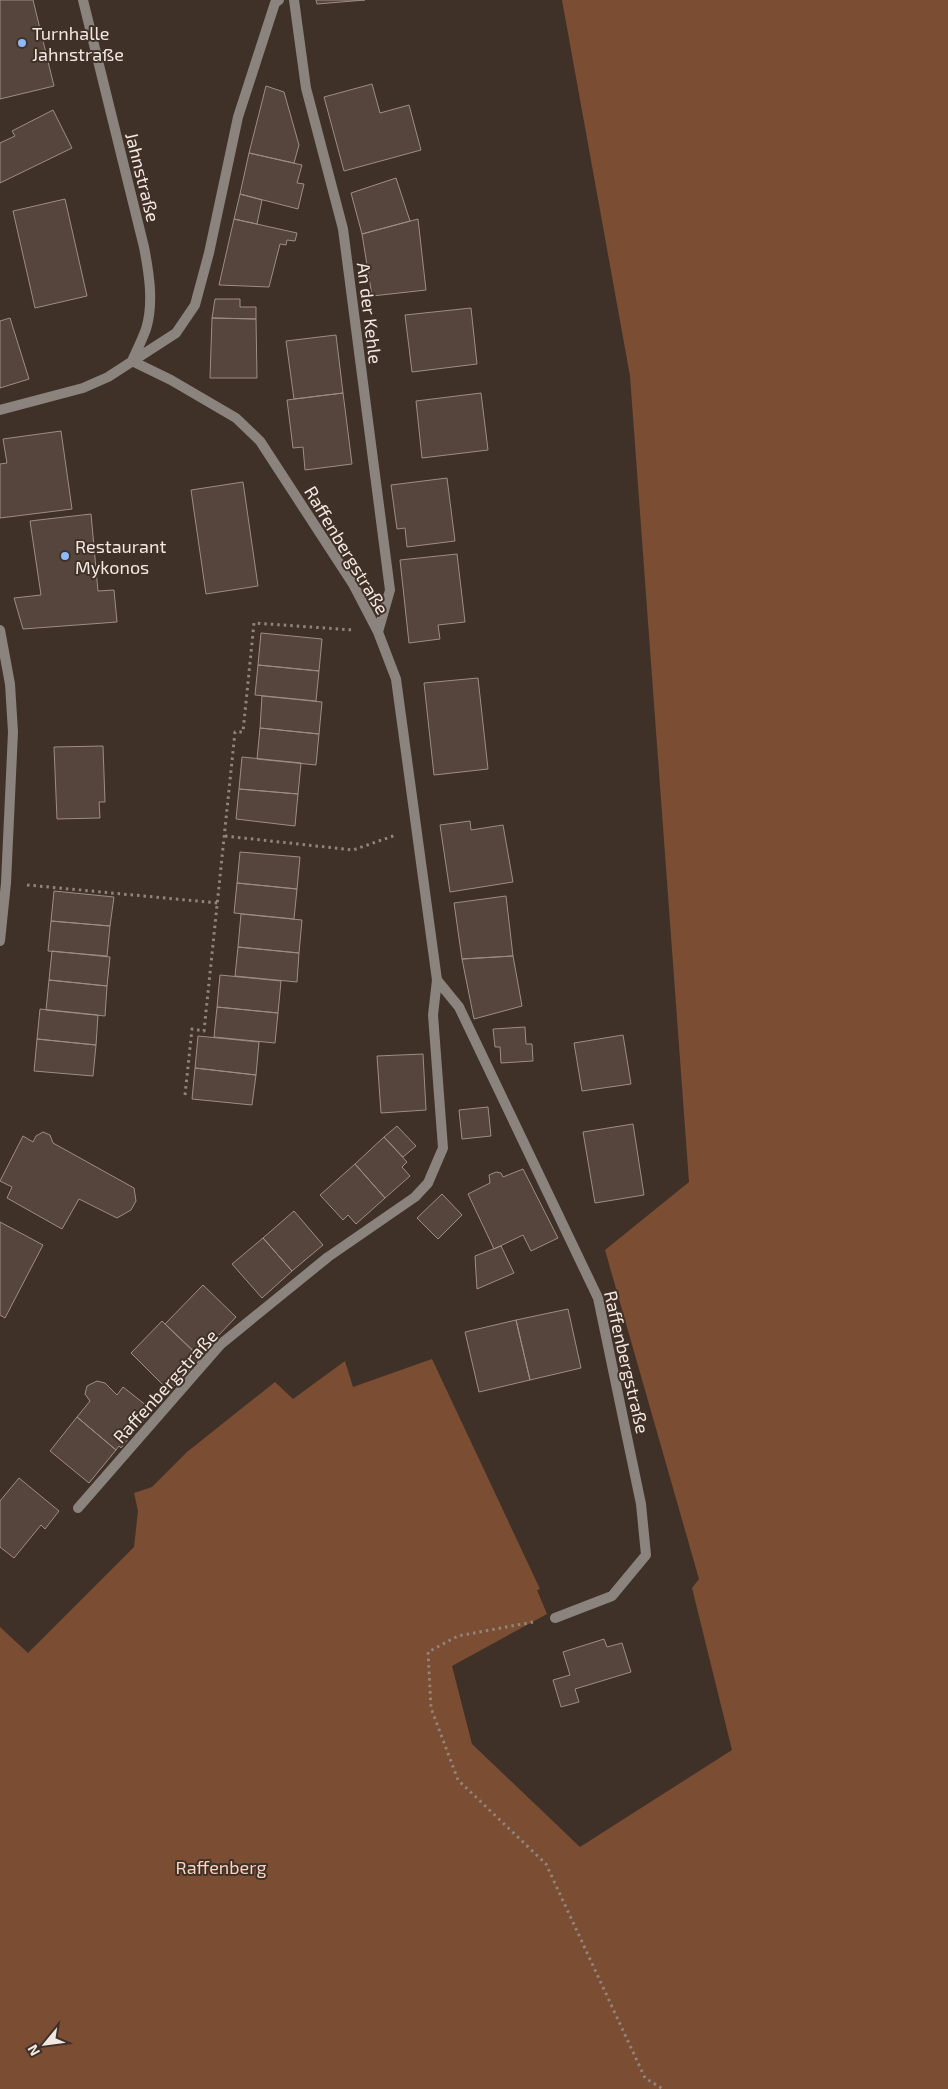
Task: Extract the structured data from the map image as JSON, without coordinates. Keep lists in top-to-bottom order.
{
  "streets": {
    "street": ["Jahnstraße", "An der Kehle", "Raffenbergstraße"]
  },
  "crossings": [
    ["Jahnstraße", "Raffenbergstraße"],
    ["An der Kehle", "Raffenbergstraße"]
  ],
  "parks": ["Raffenberg"],
  "places": ["Turnhalle Jahnstraße", "Restaurant Mykonos"],
  "north": "bottom left"
}
